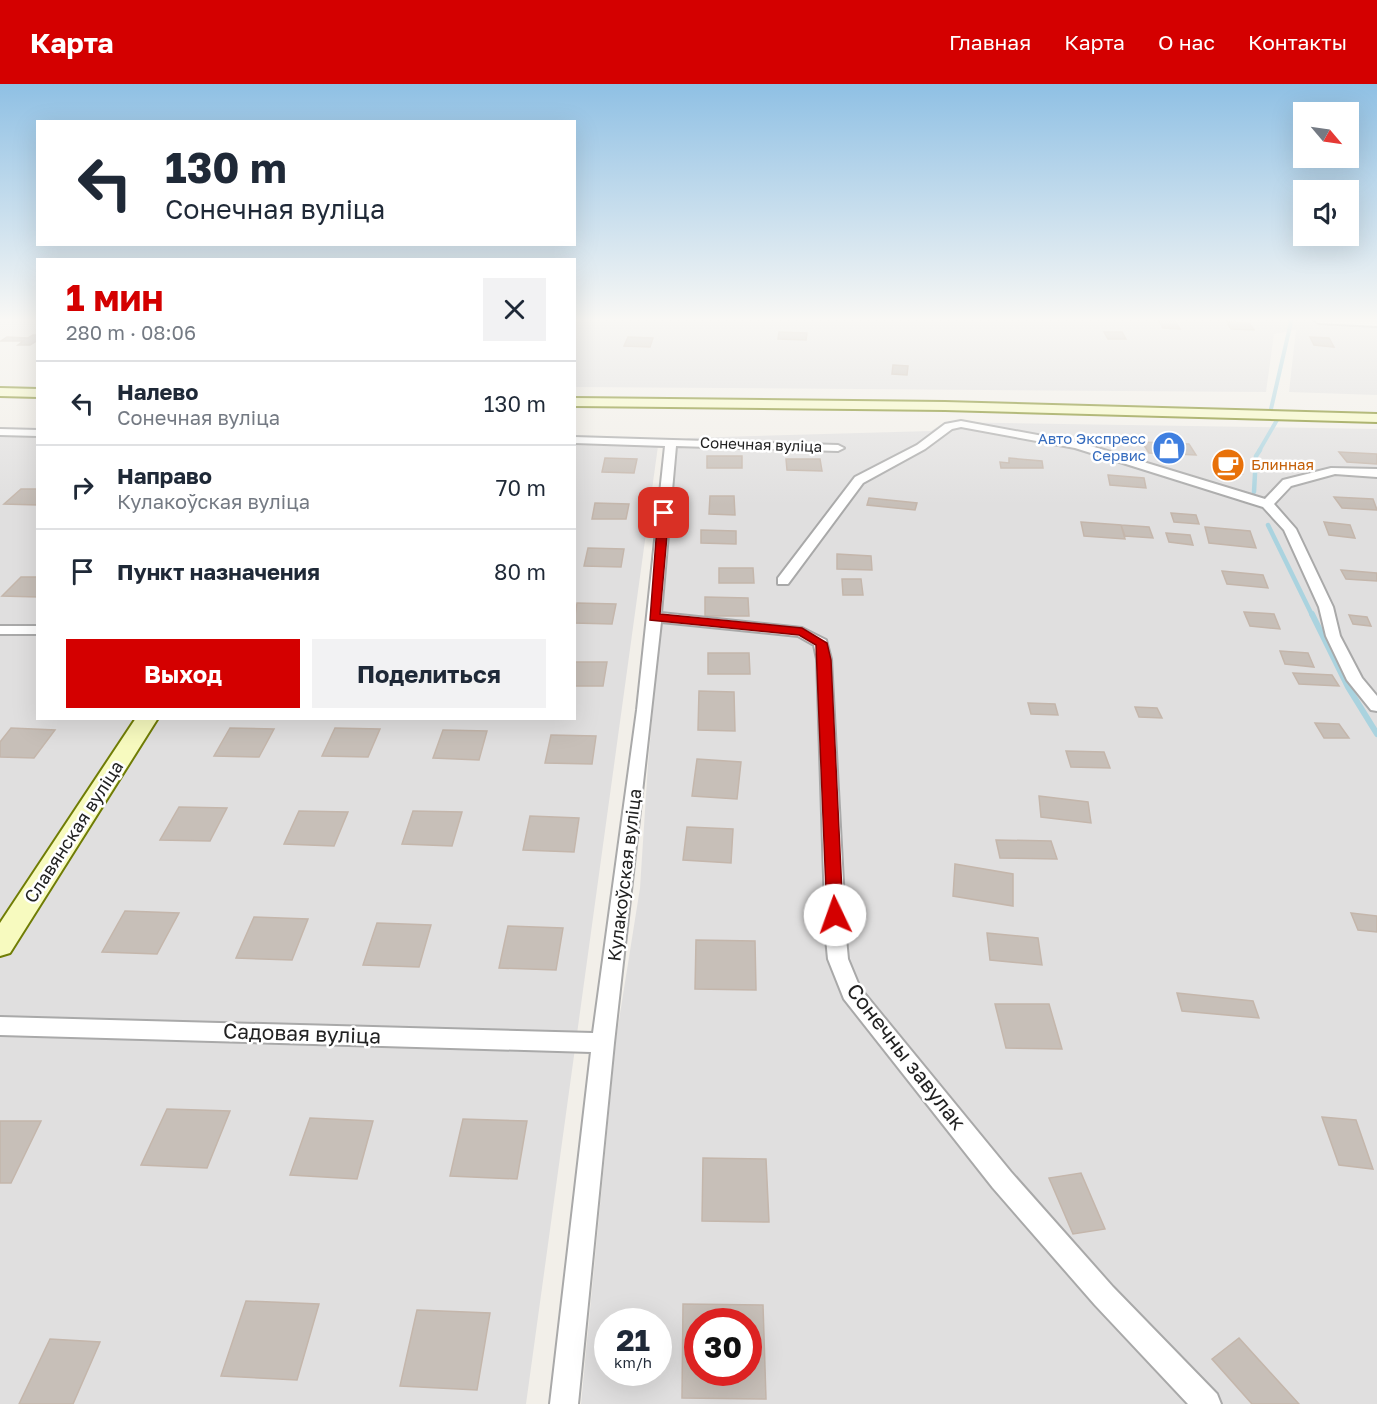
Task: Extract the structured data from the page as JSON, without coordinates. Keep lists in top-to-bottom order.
{
  "streets": {
    "main road": ["Славянская вуліца"],
    "street": [
      "Сонечная вуліца",
      "Кулакоўская вуліца",
      "Садовая вуліца",
      "Сонечны завулак"
    ]
  },
  "crossings": [
    ["Сонечная вуліца", "Кулакоўская вуліца"],
    ["Кулакоўская вуліца", "Садовая вуліца"],
    ["Кулакоўская вуліца", "Сонечны завулак"]
  ],
  "places": {
    "shop": ["Авто Экспресс Сервис"],
    "cafe": ["Блинная"]
  },
  "north": "bottom right",
  "page": {
    "header": "Карта",
    "nav": [
      "Главная",
      "Карта",
      "О нас",
      "Контакты"
    ],
    "turn": ["130 m", "Сонечная вуліца"],
    "heading": ["1 мин", "280 m · 08:06"],
    "list": [
      {
        "name": "Налево",
        "note": "Сонечная вуліца",
        "value": "130 m"
      },
      {
        "name": "Направо",
        "note": "Кулакоўская вуліца",
        "value": "70 m"
      },
      {
        "name": "Пункт назначения",
        "value": "80 m"
      }
    ],
    "buttons": ["Выход", "Поделиться"],
    "speed": "21 km/h",
    "limit": "30"
  }
}
